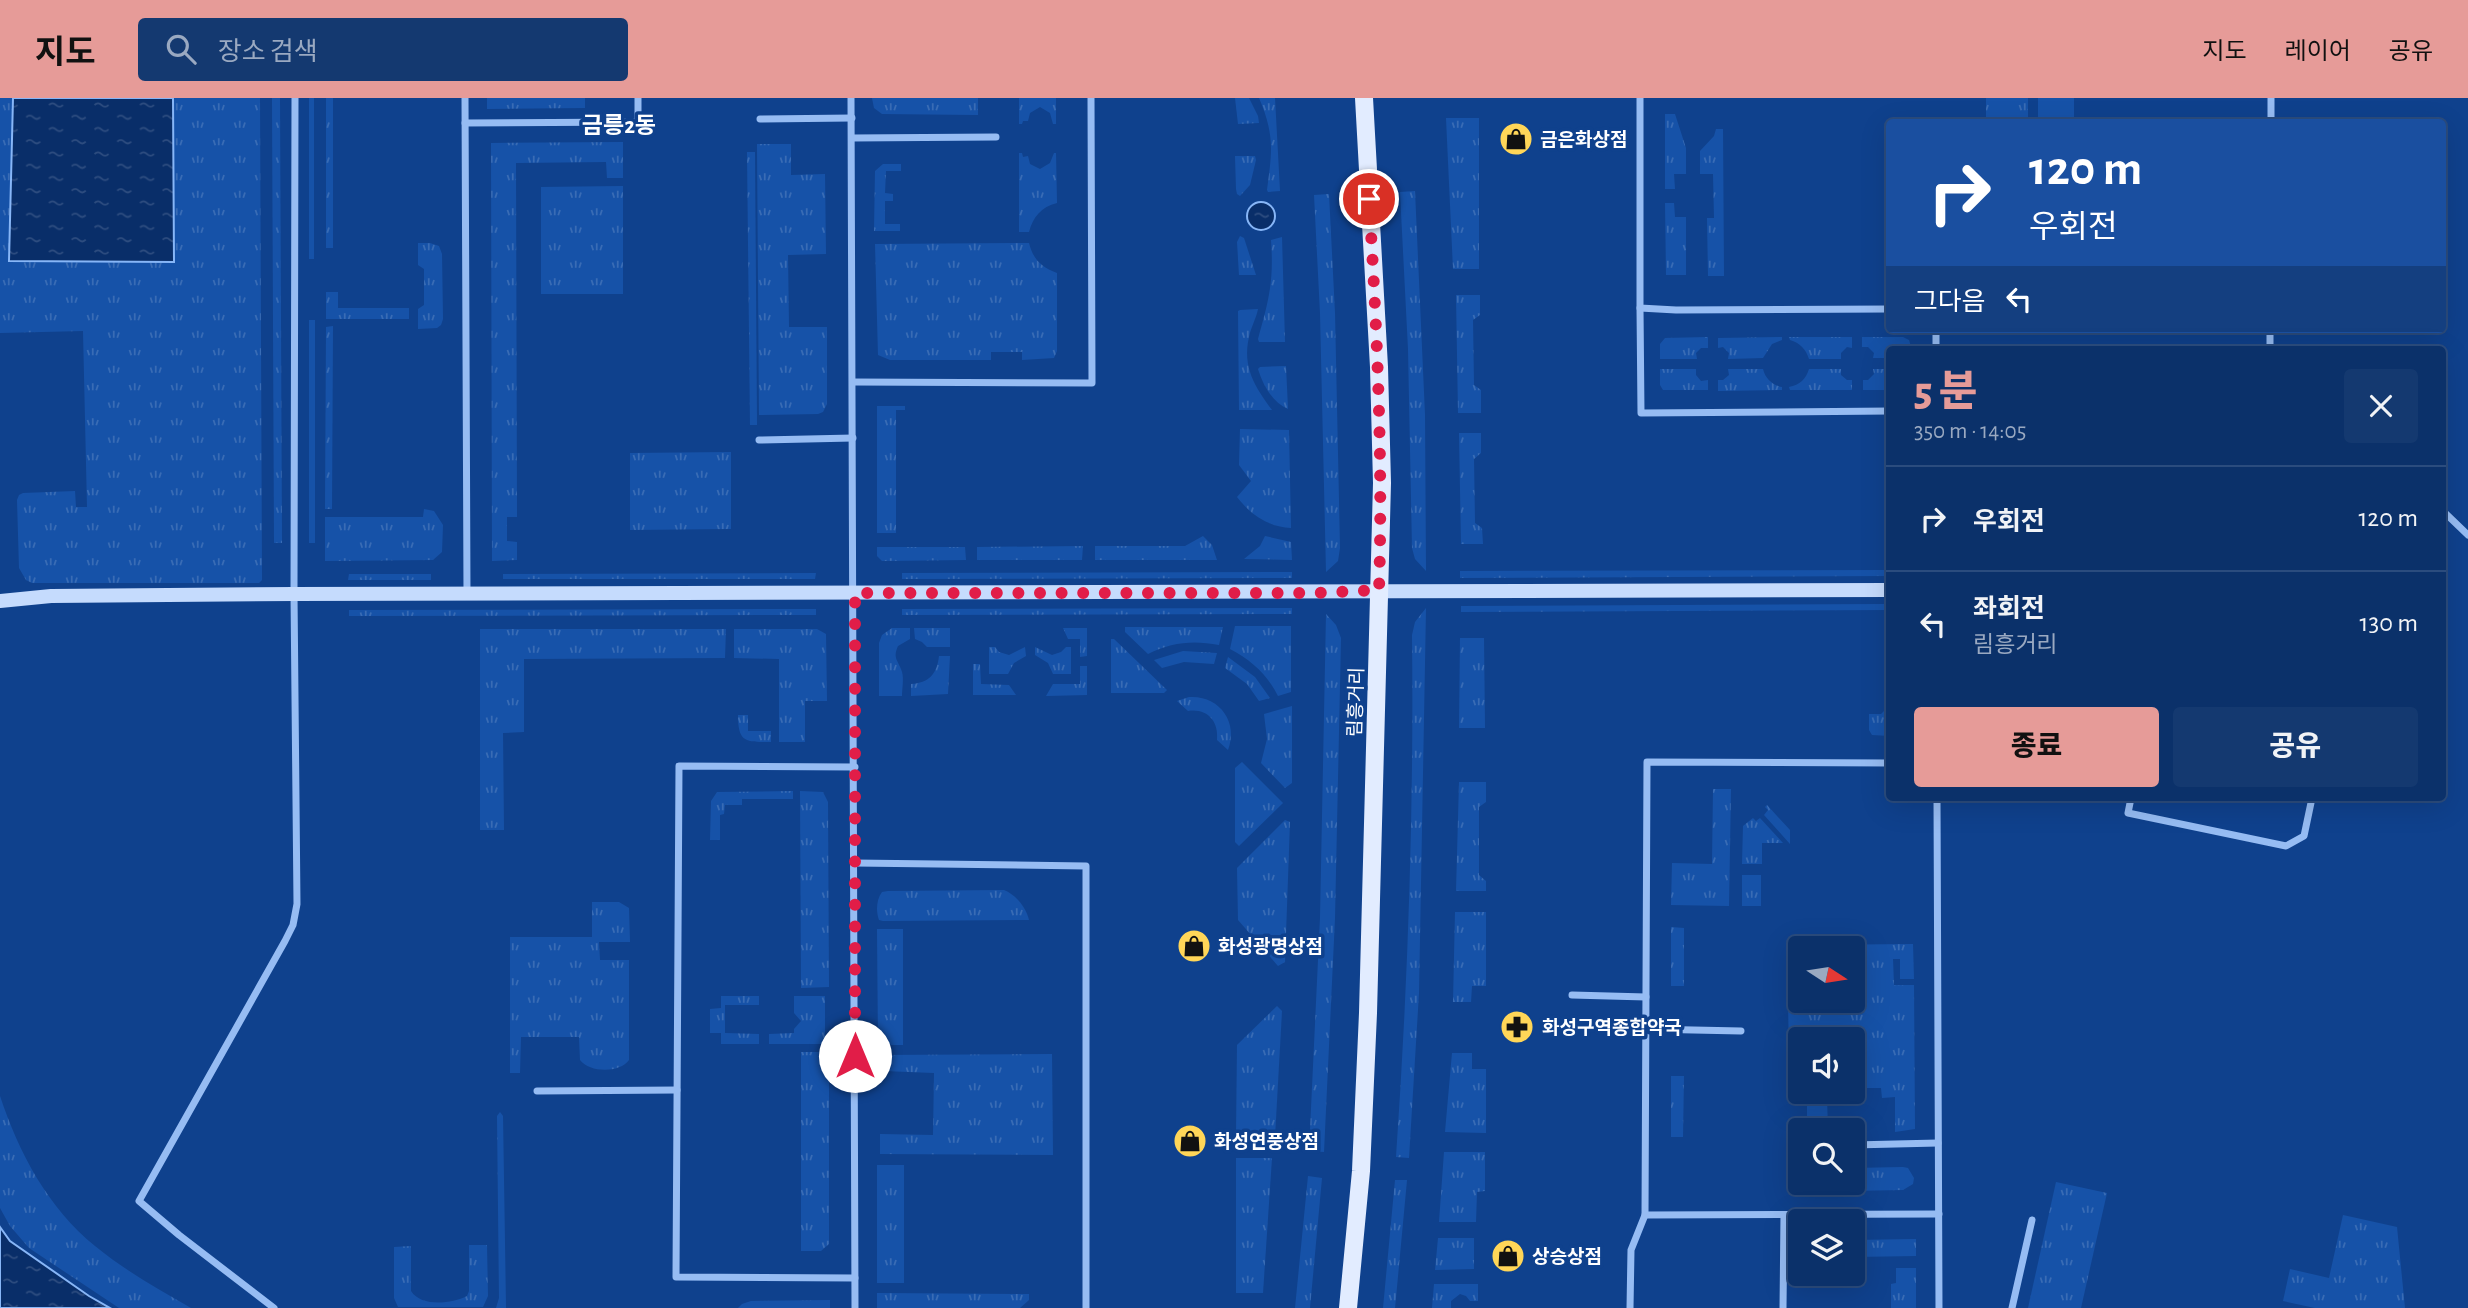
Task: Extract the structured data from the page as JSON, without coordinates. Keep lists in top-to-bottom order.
{
  "streets": {
    "main road": ["림흥거리"]
  },
  "districts": ["금릉2동"],
  "places": {
    "shop": [
      "금은화상점",
      "화성광명상점",
      "화성연풍상점",
      "상승상점"
    ],
    "pharmacy": ["화성구역종합약국"]
  },
  "north": "right",
  "page": {
    "header": "지도",
    "search": "장소 검색",
    "nav": ["지도", "레이어", "공유"],
    "turn": ["120 m", "우회전"],
    "then": "그다음",
    "heading": ["5 분", "350 m · 14:05"],
    "list": [
      {
        "name": "우회전",
        "value": "120 m"
      },
      {
        "name": "좌회전",
        "note": "림흥거리",
        "value": "130 m"
      }
    ],
    "buttons": ["종료", "공유"]
  }
}
